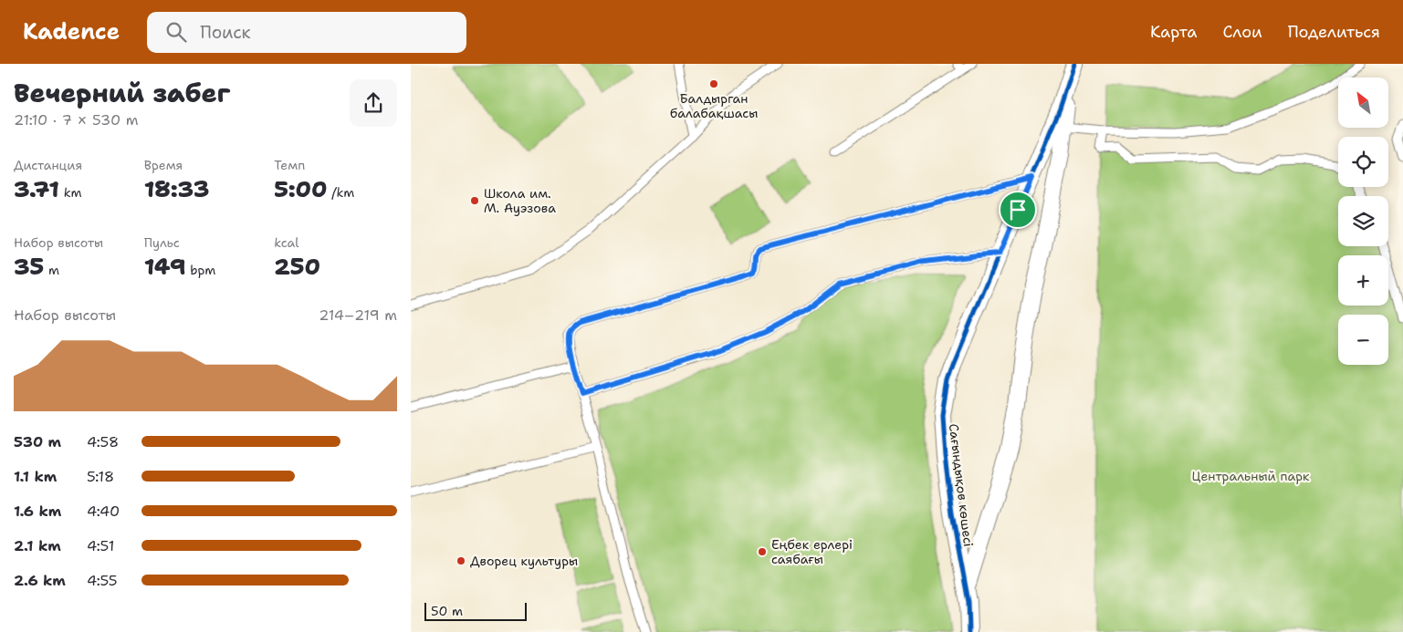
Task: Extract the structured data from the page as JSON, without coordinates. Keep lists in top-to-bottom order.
{
  "streets": {
    "street": ["Сағындықов көшесі"]
  },
  "parks": ["Центральный парк"],
  "places": [
    "Балдырган балабақшасы",
    "Школа им. М. Ауэзова",
    "Еңбек ерлері саябағы",
    "Дворец культуры"
  ],
  "scale_bar": "50 m",
  "north": "top left",
  "page": {
    "header": "Kadence",
    "search": "Поиск",
    "nav": ["Карта", "Слои", "Поделиться"],
    "heading": ["Вечерний забег", "21:10 · 7 × 530 m"],
    "map_buttons": ["+", "−"],
    "stats": [
      ["Дистанция", "3.71 km"],
      ["Время", "18:33"],
      ["Темп", "5:00 /km"],
      ["Набор высоты", "35 m"],
      ["Пульс", "149 bpm"],
      ["kcal", "250"]
    ],
    "chart": ["Набор высоты", "214–219 m"],
    "list": [
      {
        "name": "530 m",
        "note": "4:58"
      },
      {
        "name": "1.1 km",
        "note": "5:18"
      },
      {
        "name": "1.6 km",
        "note": "4:40"
      },
      {
        "name": "2.1 km",
        "note": "4:51"
      },
      {
        "name": "2.6 km",
        "note": "4:55"
      }
    ],
    "scale": "50 m"
  }
}
